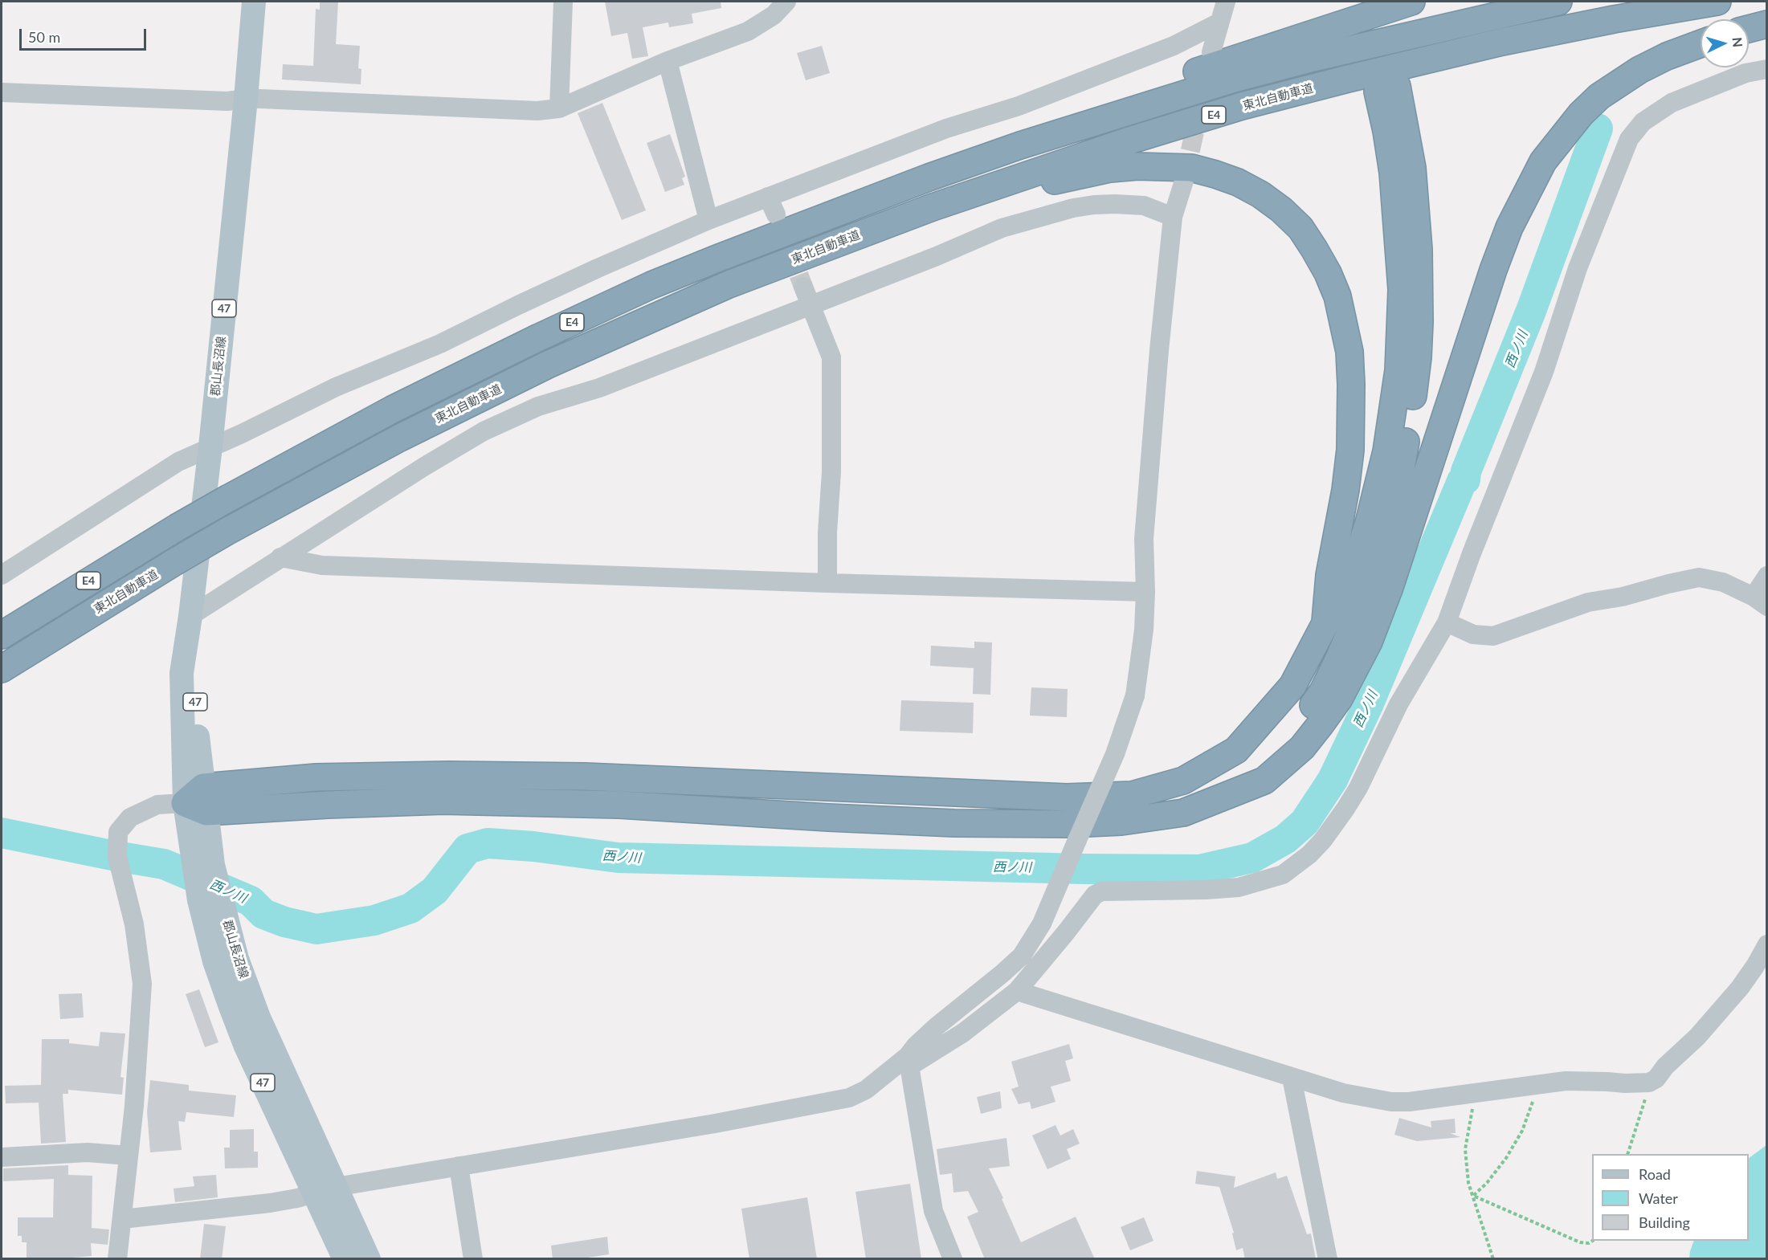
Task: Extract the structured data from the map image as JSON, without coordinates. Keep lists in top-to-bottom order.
{
  "streets": {
    "highway": ["東北自動車道", "E4"],
    "main road": ["47", "郡山長沼線"]
  },
  "water": ["西ノ川"],
  "legend": ["Road", "Water", "Building"],
  "scale_bar": "50 m",
  "north": "right"
}
